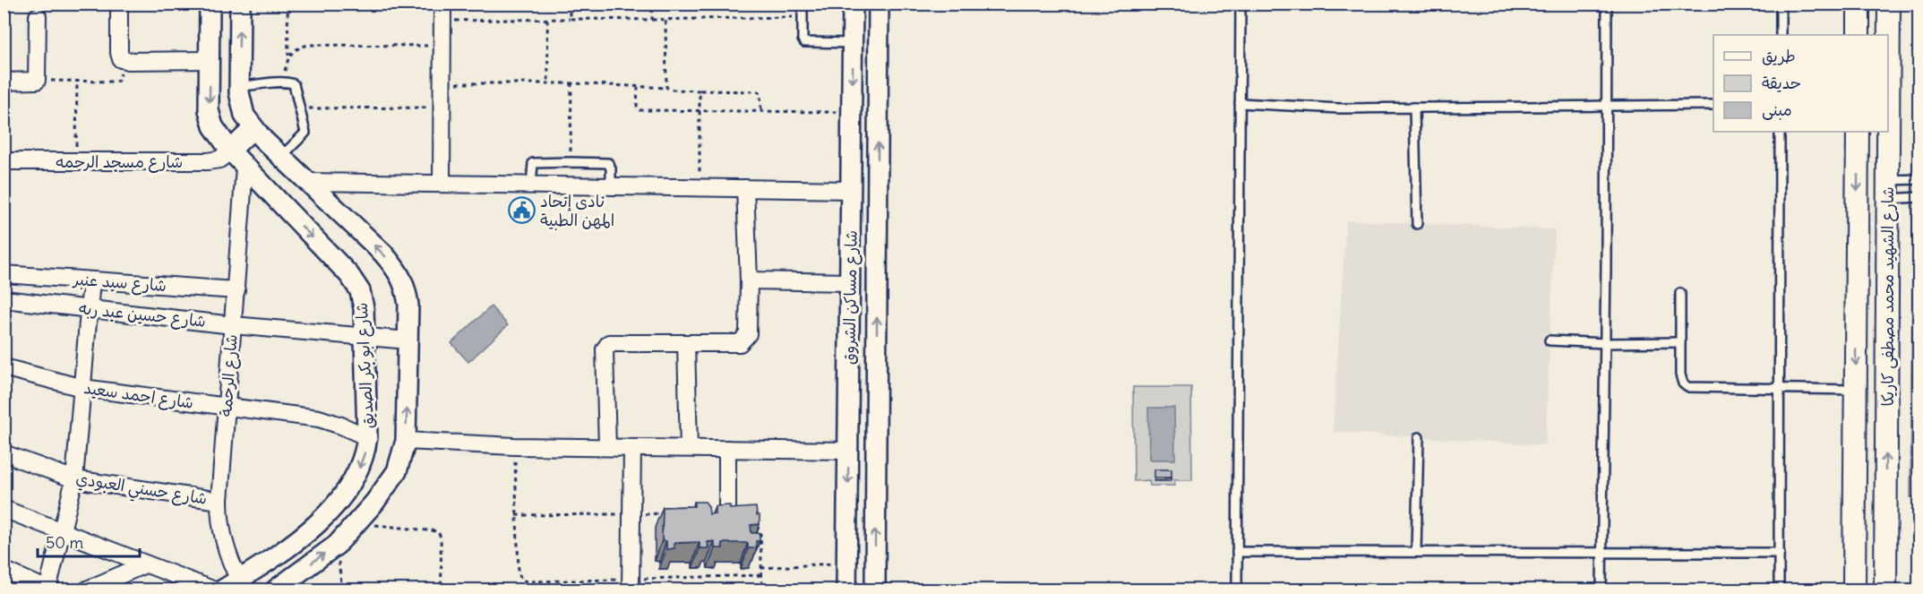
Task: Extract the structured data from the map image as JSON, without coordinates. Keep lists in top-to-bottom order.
{
  "streets": {
    "main road": ["شارع الشهيد محمد مصطفى كاريكا"],
    "street": [
      "شارع مسجد الرحمه",
      "شارع سيد عنبر",
      "شارع مساكن الشروق",
      "شارع حسين عبد ربه",
      "شارع ابو بكر الصديق",
      "شارع الرحمة",
      "شارع احمد سعيد",
      "شارع حسني العبودي"
    ]
  },
  "crossings": [
    ["شارع مسجد الرحمه", "شارع ابو بكر الصديق"],
    ["شارع سيد عنبر", "شارع الرحمة"],
    ["شارع حسين عبد ربه", "شارع ابو بكر الصديق"],
    ["شارع حسين عبد ربه", "شارع الرحمة"],
    ["شارع ابو بكر الصديق", "شارع الرحمة"],
    ["شارع ابو بكر الصديق", "شارع احمد سعيد"],
    ["شارع الرحمة", "شارع احمد سعيد"],
    ["شارع الرحمة", "شارع حسني العبودي"]
  ],
  "places": {
    "public building": ["نادى إتحاد المهن الطبية"]
  },
  "legend": ["طريق", "حديقة", "مبنى"],
  "scale_bar": "50 m"
}
